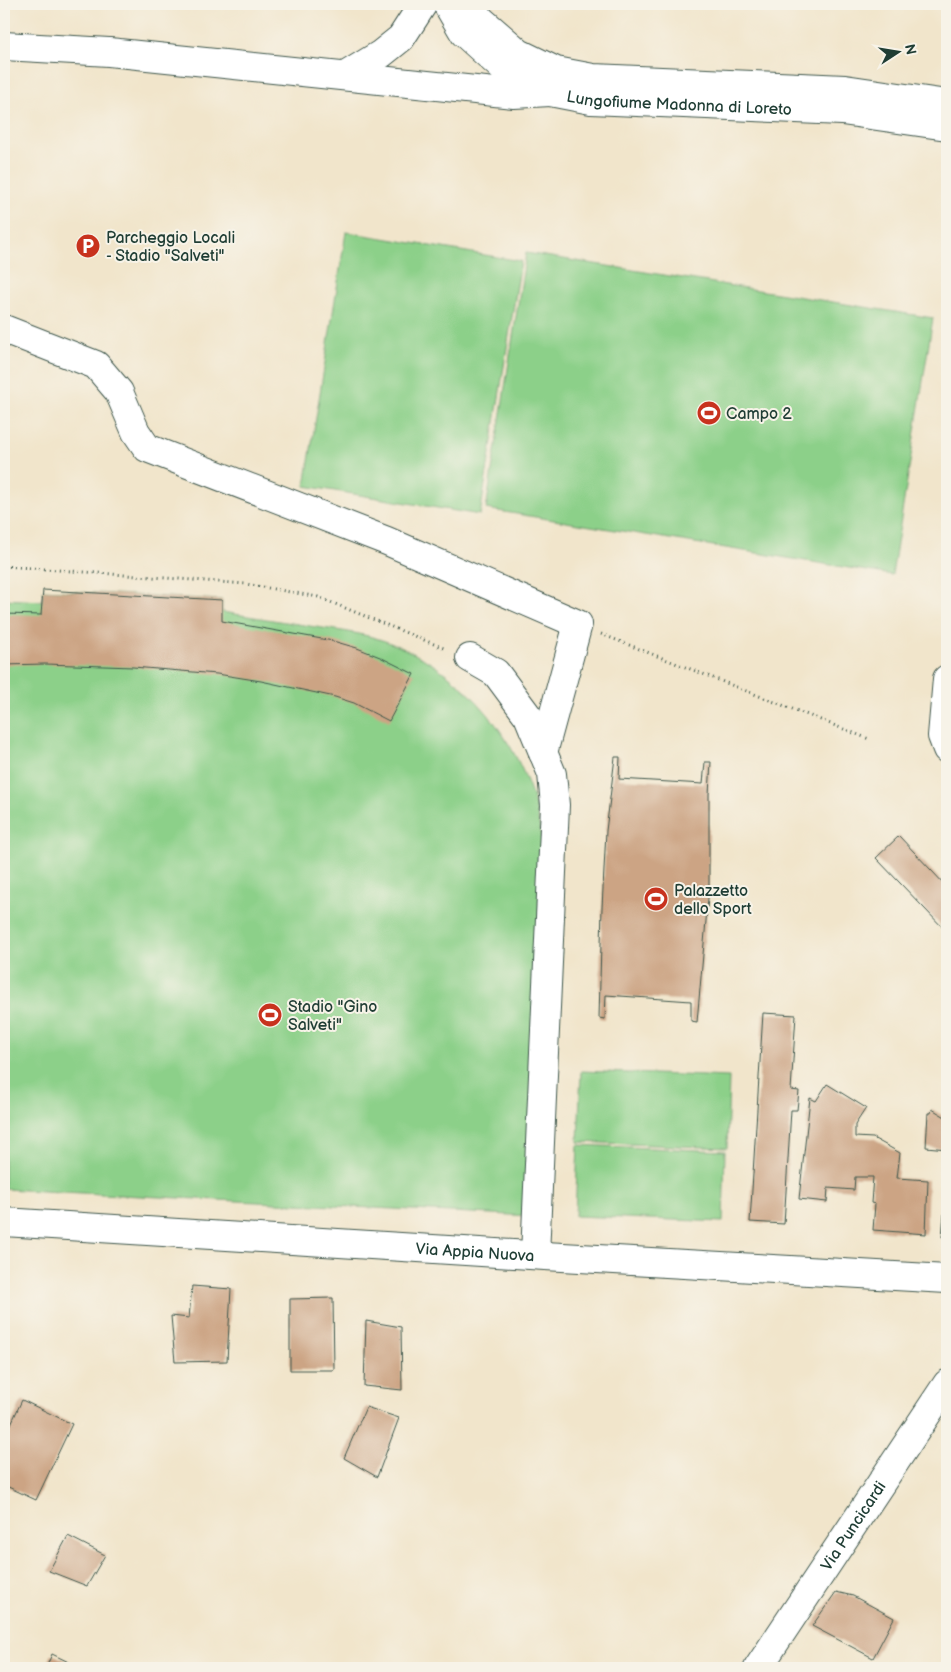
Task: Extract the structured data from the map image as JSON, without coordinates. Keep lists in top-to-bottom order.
{
  "streets": {
    "street": ["Lungofiume Madonna di Loreto", "Via Appia Nuova", "Via Puncicardi"]
  },
  "places": {
    "parking": ["Parcheggio Locali - Stadio \"Salveti\""],
    "sports": ["Campo 2", "Palazzetto dello Sport", "Stadio \"Gino Salveti\""]
  },
  "north": "right"
}
